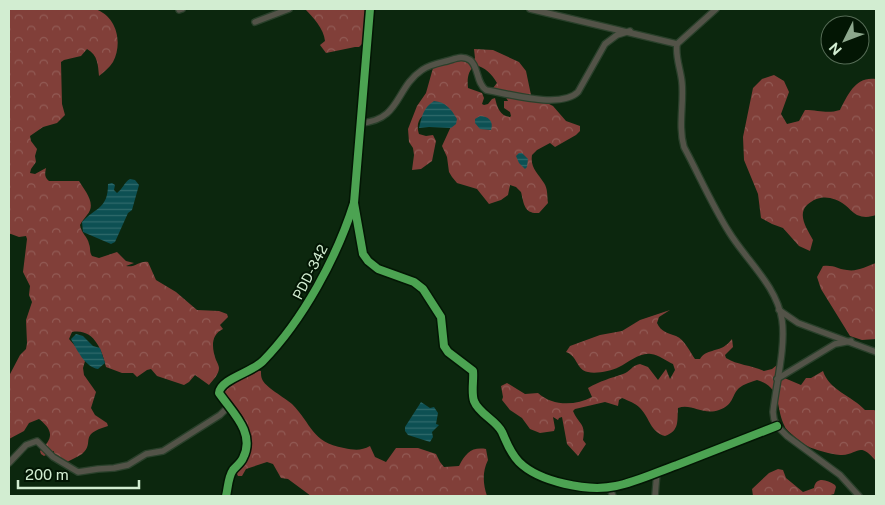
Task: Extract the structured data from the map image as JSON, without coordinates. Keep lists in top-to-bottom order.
{
  "streets": {
    "street": ["PDD-342"]
  },
  "scale_bar": "200 m",
  "north": "bottom left"
}
